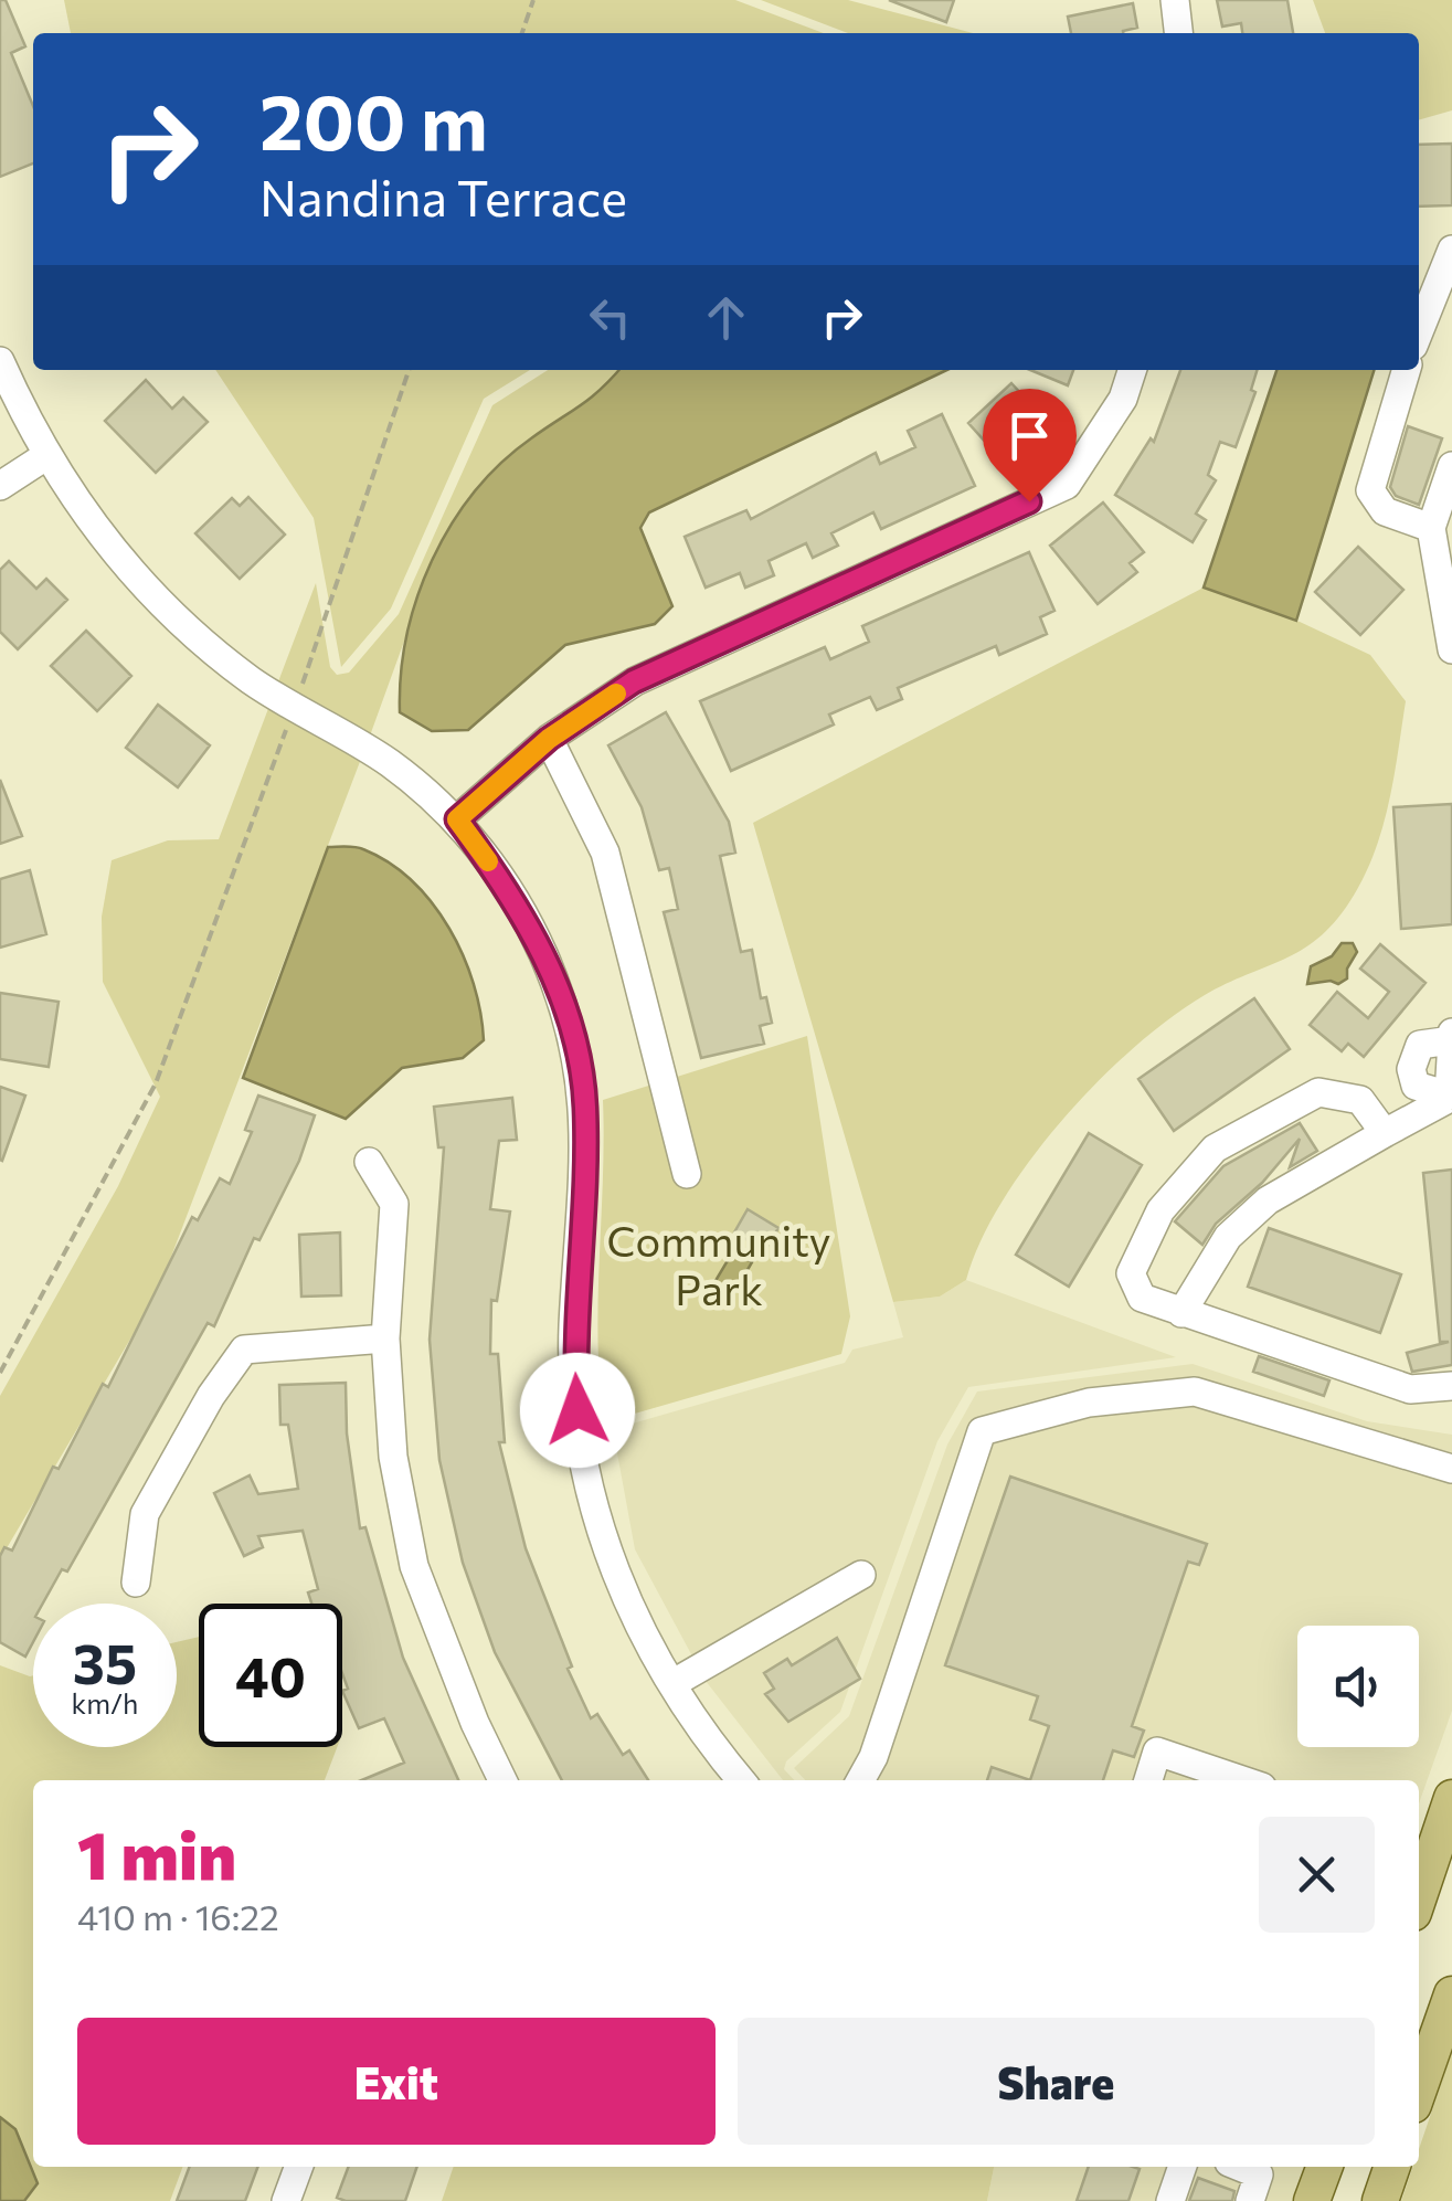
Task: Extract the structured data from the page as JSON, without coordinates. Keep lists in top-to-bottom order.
{
  "parks": ["Community Park"],
  "page": {
    "turn": ["200 m", "Nandina Terrace"],
    "speed": "35 km/h",
    "limit": "40",
    "heading": ["1 min", "410 m · 16:22"],
    "buttons": ["Exit", "Share"]
  }
}
